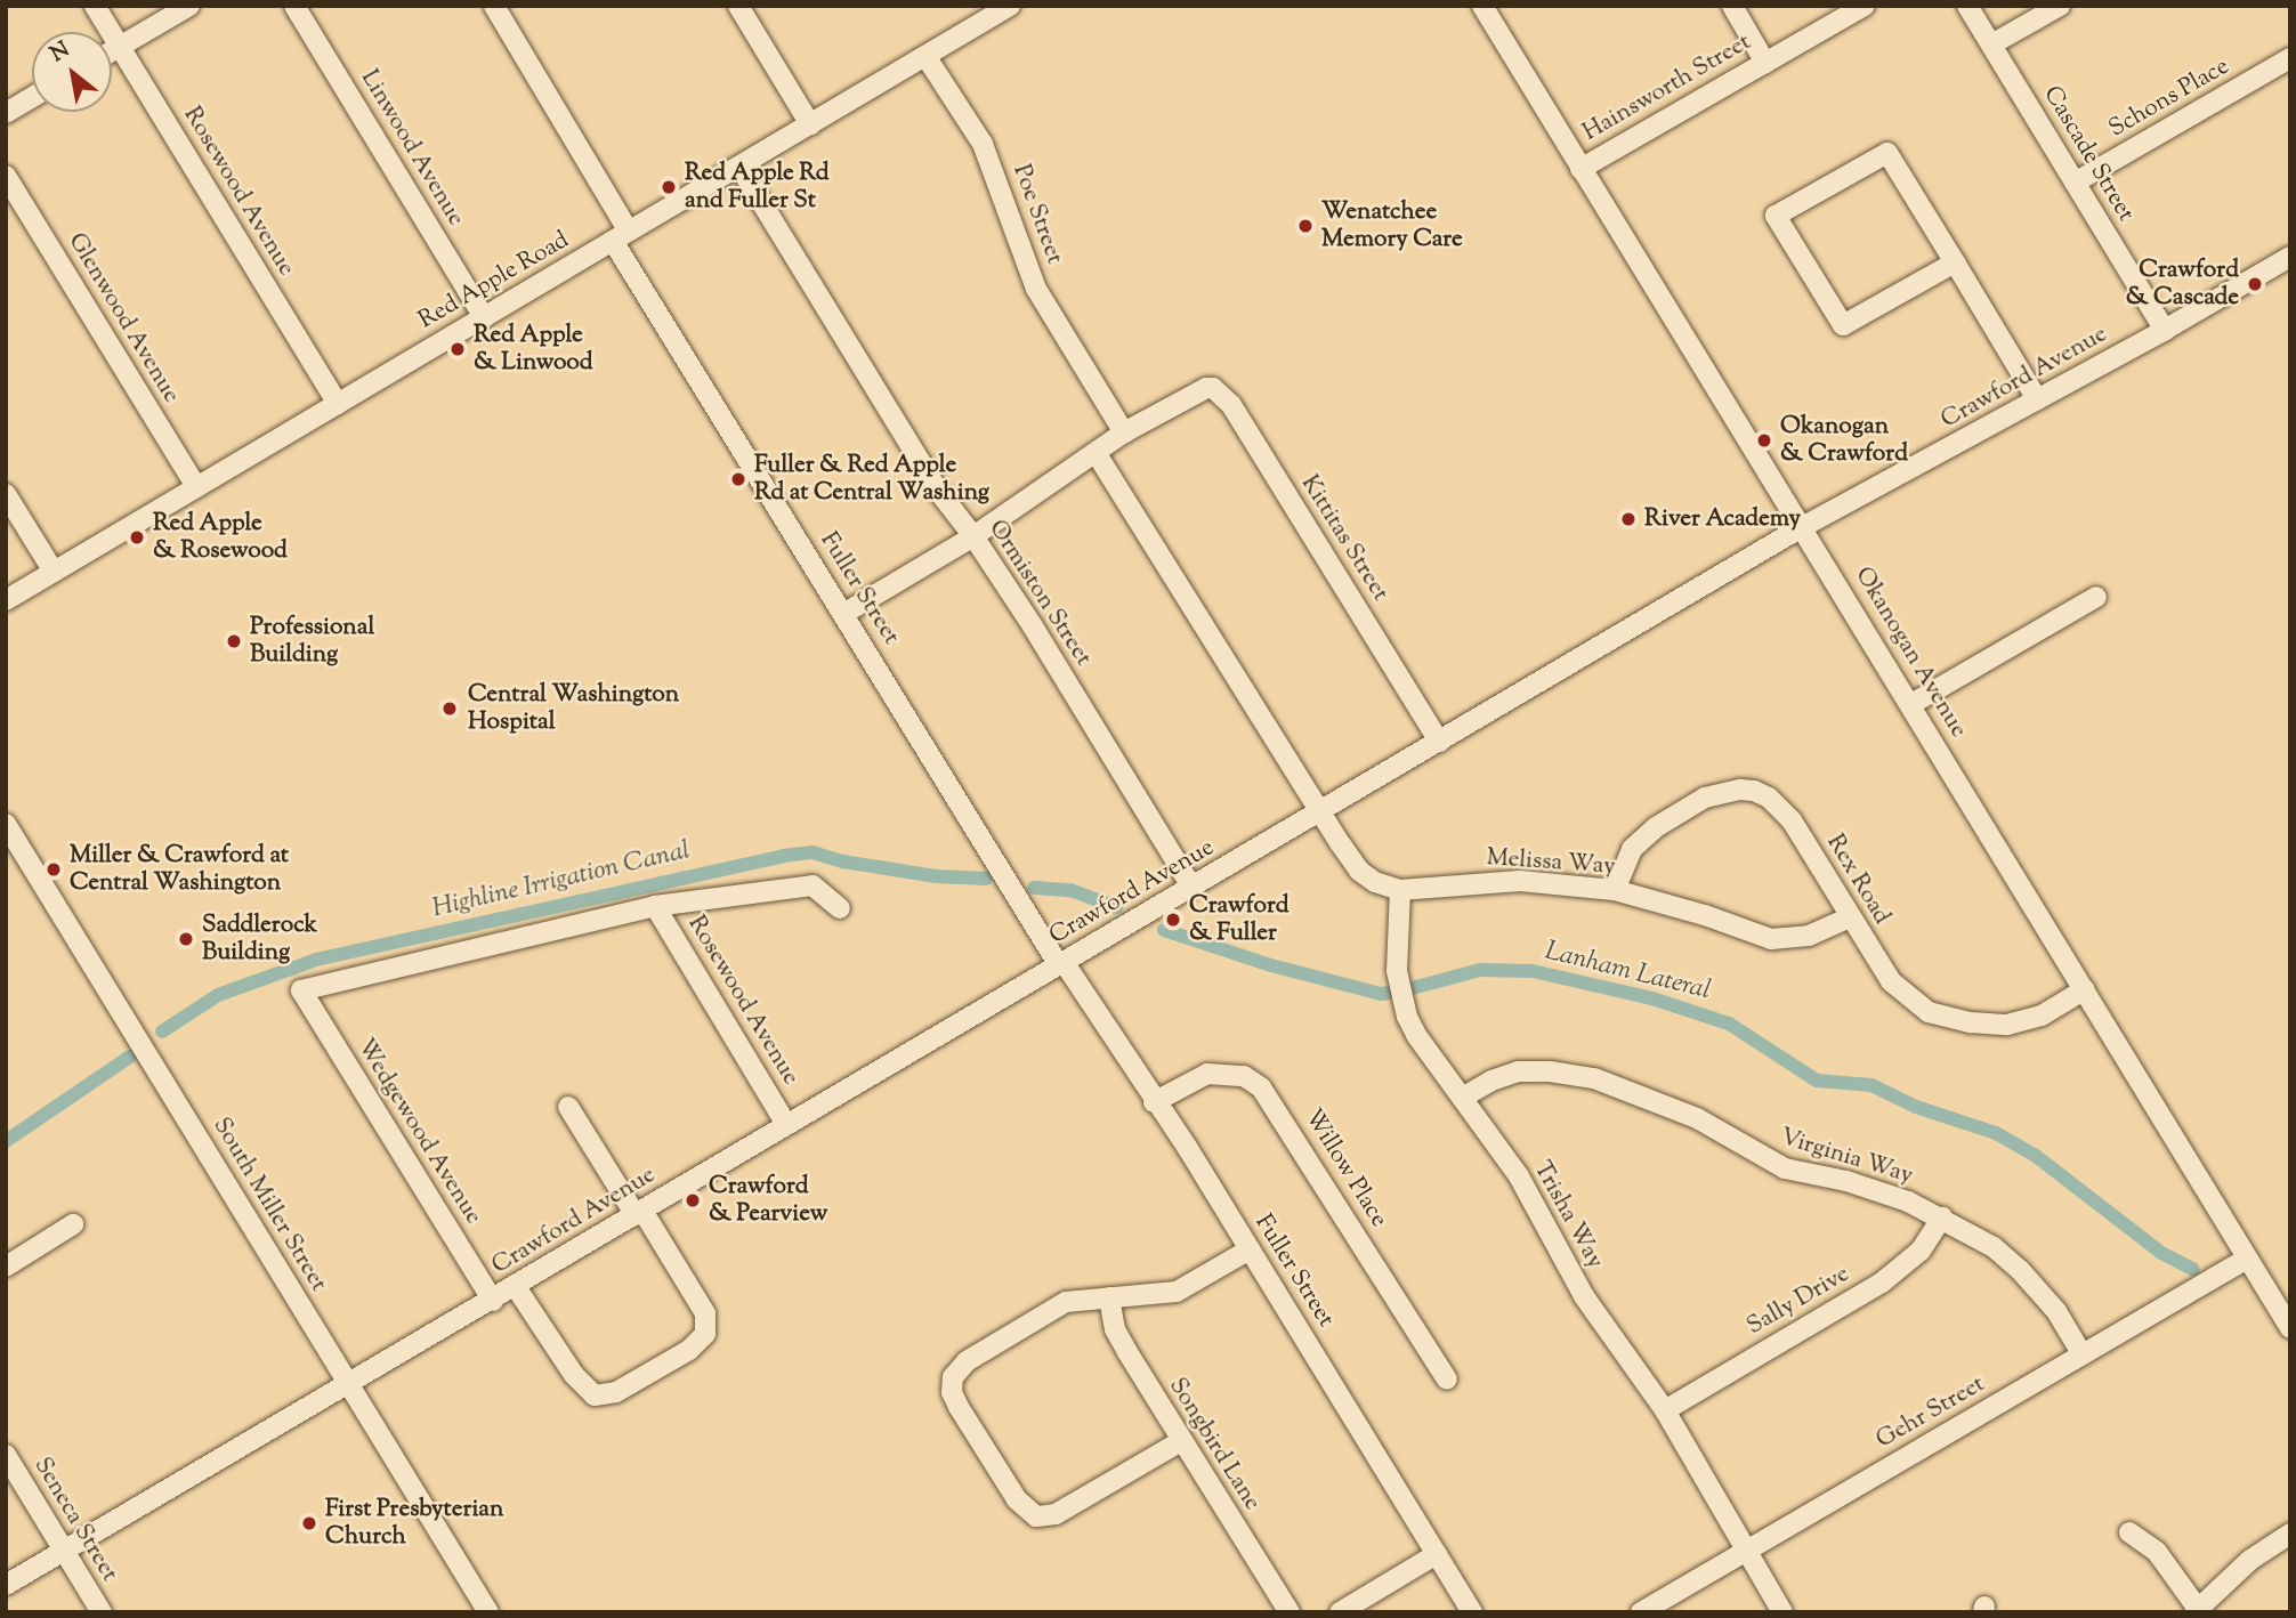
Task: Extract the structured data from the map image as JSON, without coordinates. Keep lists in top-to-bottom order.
{
  "streets": {
    "street": [
      "Hainsworth Street",
      "Schons Place",
      "Linwood Avenue",
      "Cascade Street",
      "Rosewood Avenue",
      "Poe Street",
      "Red Apple Road",
      "Glenwood Avenue",
      "Crawford Avenue",
      "Kittitas Street",
      "Fuller Street",
      "Ormiston Street",
      "Okanogan Avenue",
      "Melissa Way",
      "Rex Road",
      "Wedgewood Avenue",
      "Virginia Way",
      "Willow Place",
      "South Miller Street",
      "Trisha Way",
      "Sally Drive",
      "Gehr Street",
      "Songbird Lane",
      "Seneca Street"
    ]
  },
  "crossings": [
    ["Hainsworth Street", "Okanogan Avenue"],
    ["Schons Place", "Cascade Street"],
    ["Linwood Avenue", "Red Apple Road"],
    ["Cascade Street", "Crawford Avenue"],
    ["Rosewood Avenue", "Red Apple Road"],
    ["Rosewood Avenue", "Crawford Avenue"],
    ["Rosewood Avenue", "Wedgewood Avenue"],
    ["Poe Street", "Red Apple Road"],
    ["Poe Street", "Kittitas Street"],
    ["Red Apple Road", "Glenwood Avenue"],
    ["Red Apple Road", "Fuller Street"],
    ["Red Apple Road", "Ormiston Street"],
    ["Crawford Avenue", "Kittitas Street"],
    ["Crawford Avenue", "Fuller Street"],
    ["Crawford Avenue", "Ormiston Street"],
    ["Crawford Avenue", "Okanogan Avenue"],
    ["Crawford Avenue", "Melissa Way"],
    ["Crawford Avenue", "Wedgewood Avenue"],
    ["Crawford Avenue", "South Miller Street"],
    ["Crawford Avenue", "Seneca Street"],
    ["Fuller Street", "Willow Place"],
    ["Okanogan Avenue", "Rex Road"],
    ["Okanogan Avenue", "Gehr Street"],
    ["Melissa Way", "Rex Road"],
    ["Melissa Way", "Trisha Way"],
    ["Virginia Way", "Trisha Way"],
    ["Virginia Way", "Sally Drive"],
    ["Virginia Way", "Gehr Street"],
    ["Trisha Way", "Sally Drive"],
    ["Trisha Way", "Gehr Street"]
  ],
  "water": ["Highline Irrigation Canal", "Lanham Lateral"],
  "places": [
    "Red Apple Rd and Fuller St",
    "Wenatchee Memory Care",
    "Crawford & Cascade",
    "Red Apple & Linwood",
    "Okanogan & Crawford",
    "Fuller & Red Apple Rd at Central Washing",
    "River Academy",
    "Red Apple & Rosewood",
    "Professional Building",
    "Central Washington Hospital",
    "Miller & Crawford at Central Washington",
    "Crawford & Fuller",
    "Saddlerock Building",
    "Crawford & Pearview",
    "First Presbyterian Church"
  ],
  "north": "top left"
}
